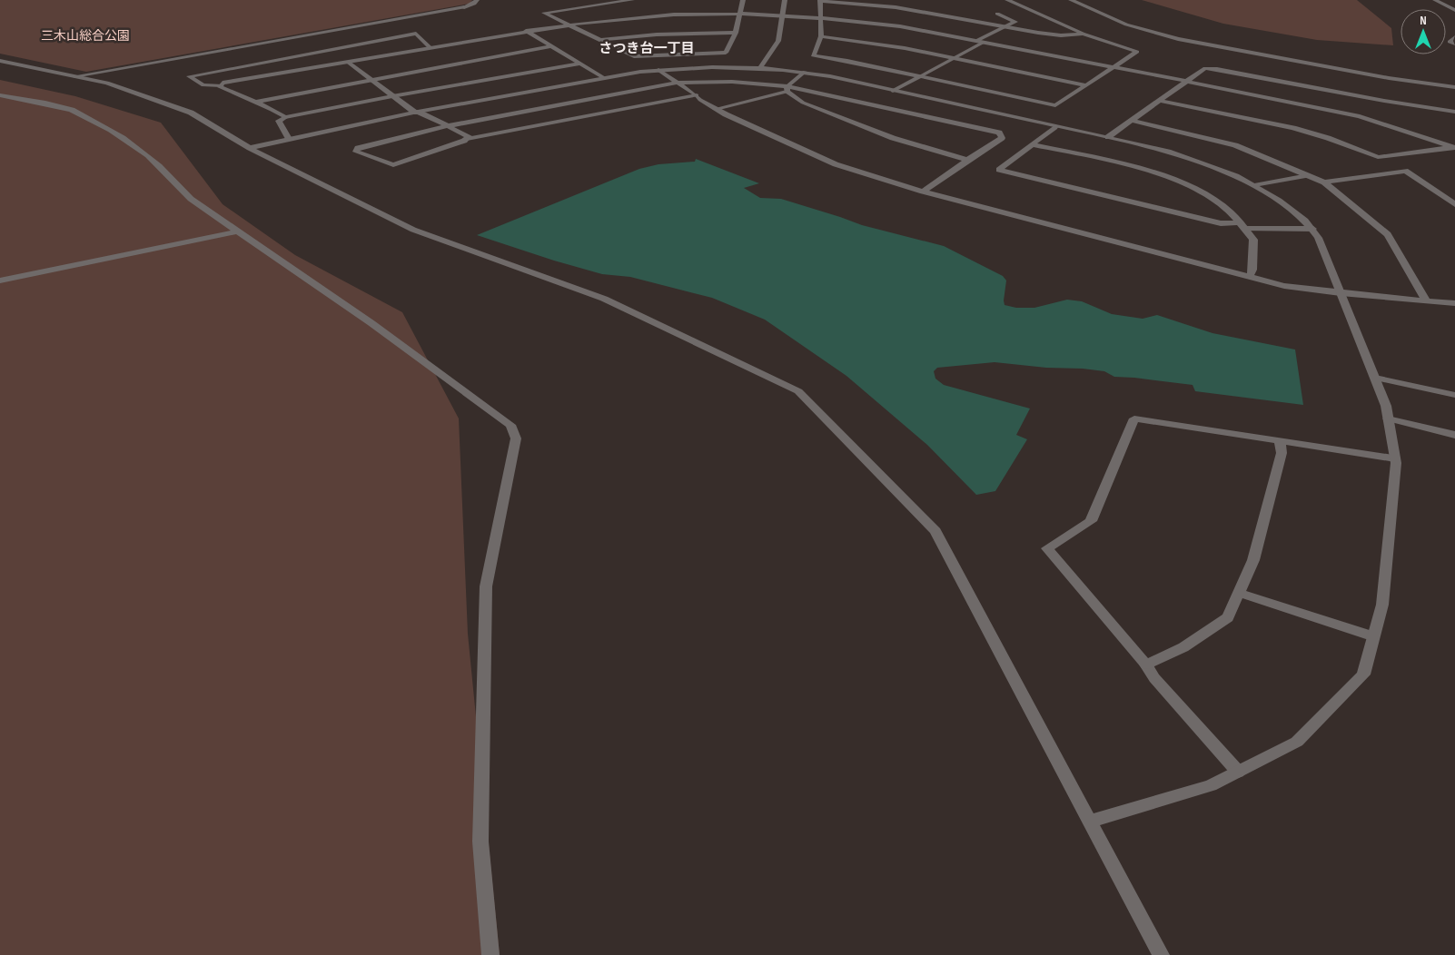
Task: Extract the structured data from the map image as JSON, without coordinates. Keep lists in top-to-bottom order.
{
  "districts": ["さつき台一丁目"],
  "parks": ["三木山総合公園"],
  "north": "top"
}
